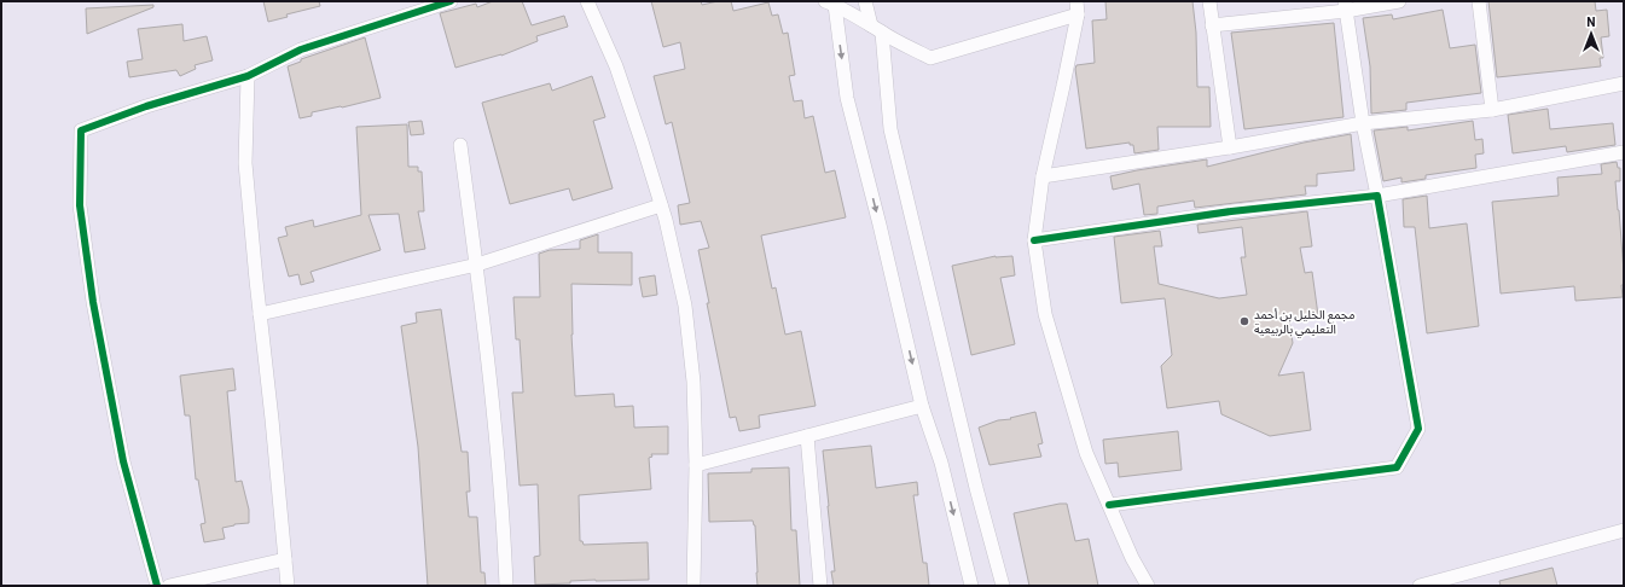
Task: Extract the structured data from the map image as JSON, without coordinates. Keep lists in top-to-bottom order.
{
  "places": ["مجمع الخليل بن أحمد التعليمي بالربيعية"],
  "north": "top"
}
